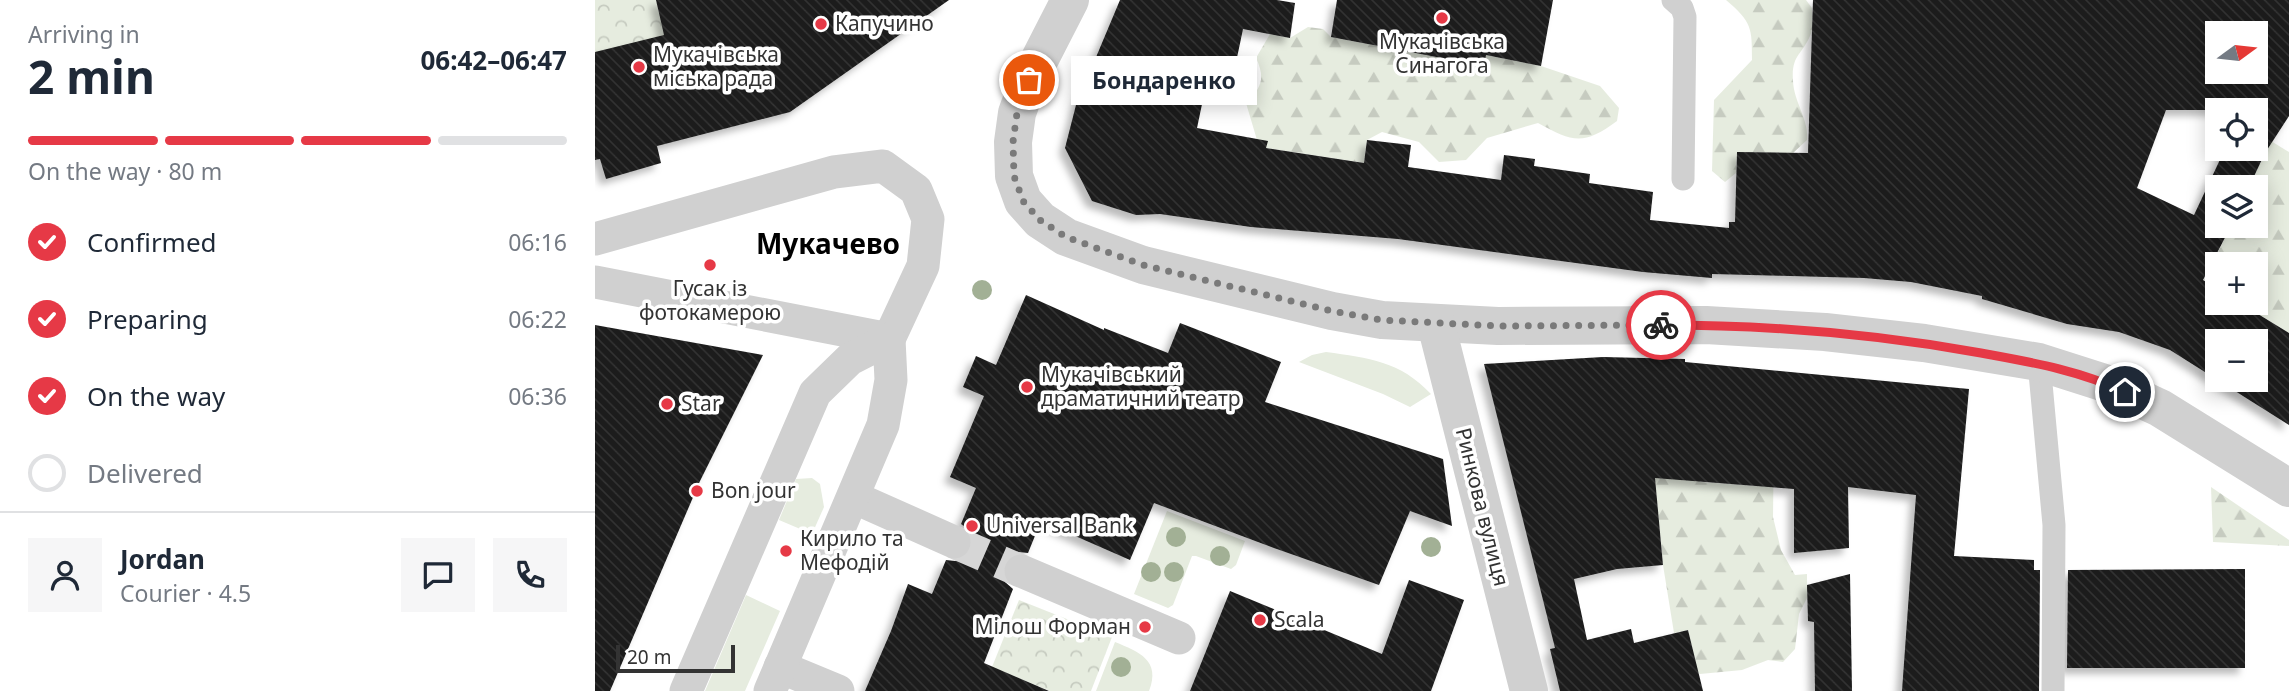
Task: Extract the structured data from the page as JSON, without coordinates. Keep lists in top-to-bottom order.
{
  "streets": {
    "street": ["Ринкова вулиця"]
  },
  "districts": ["Мукачево"],
  "places": [
    "Мукачівська Синагога",
    "Капучино",
    "Мукачівська міська рада",
    "Бондаренко",
    "Гусак із фотокамерою",
    "Мукачівський драматичний театр",
    "Star",
    "Bon jour",
    "Universal Bank",
    "Кирило та Мефодій",
    "Scala",
    "Мілош Форман"
  ],
  "scale_bar": "20 m",
  "north": "right",
  "page": {
    "heading": ["2 min", "Arriving in", "06:42–06:47"],
    "panel": ["Jordan", "Courier · 4.5"],
    "map_buttons": ["+", "−"],
    "bubble": "Бондаренко",
    "bar": "On the way · 80 m",
    "list": [
      ["Confirmed", "06:16"],
      ["Preparing", "06:22"],
      ["On the way", "06:36"],
      "Delivered"
    ],
    "scale": "20 m"
  }
}
